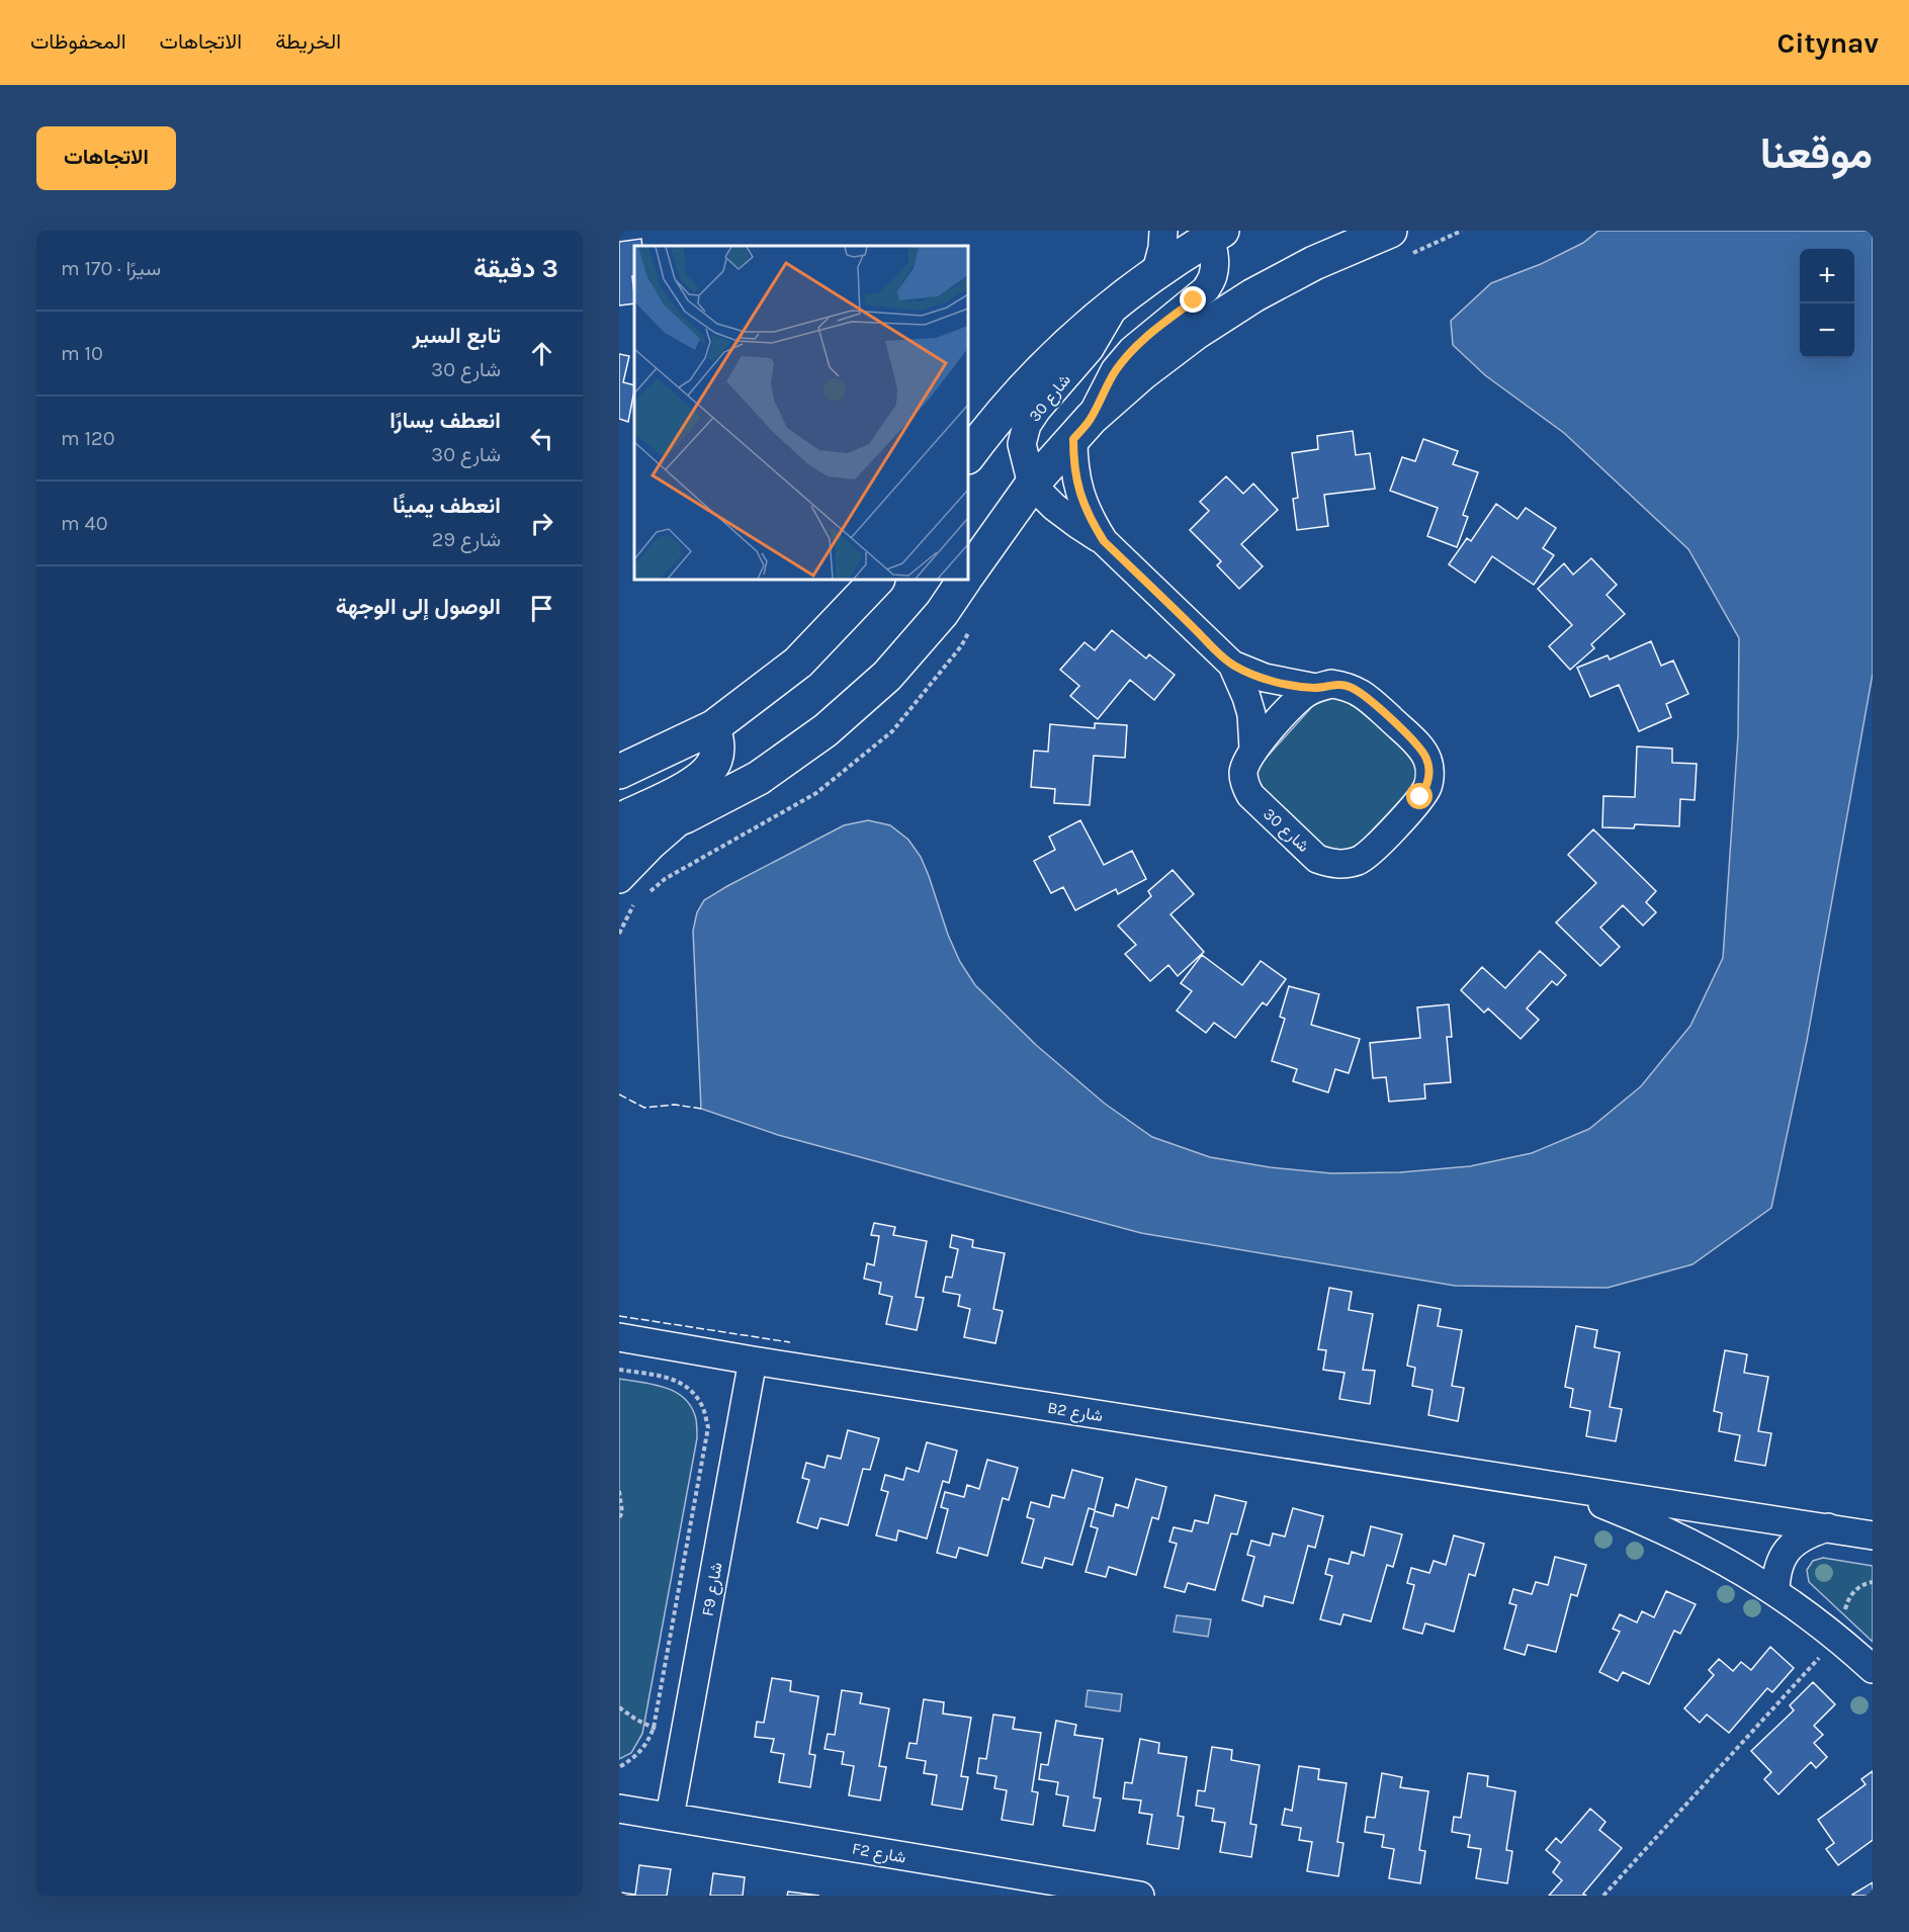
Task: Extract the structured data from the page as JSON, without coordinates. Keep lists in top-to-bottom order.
{
  "streets": {
    "street": [
      "شارع 30",
      "B2 شارع",
      "F9 شارع",
      "F2 شارع"
    ]
  },
  "crossings": [
    ["B2 شارع", "F9 شارع"],
    ["F9 شارع", "F2 شارع"]
  ],
  "page": {
    "header": "Citynav",
    "nav": ["الخريطة", "الاتجاهات", "المحفوظات"],
    "title": "موقعنا",
    "buttons": "الاتجاهات",
    "heading": ["3 دقيقة", "سيرًا · 170 m"],
    "map_buttons": ["+", "−"],
    "list": [
      ["تابع السير", "شارع 30", "10 m"],
      ["انعطف يسارًا", "شارع 30", "120 m"],
      ["انعطف يمينًا", "شارع 29", "40 m"],
      "الوصول إلى الوجهة"
    ]
  }
}
